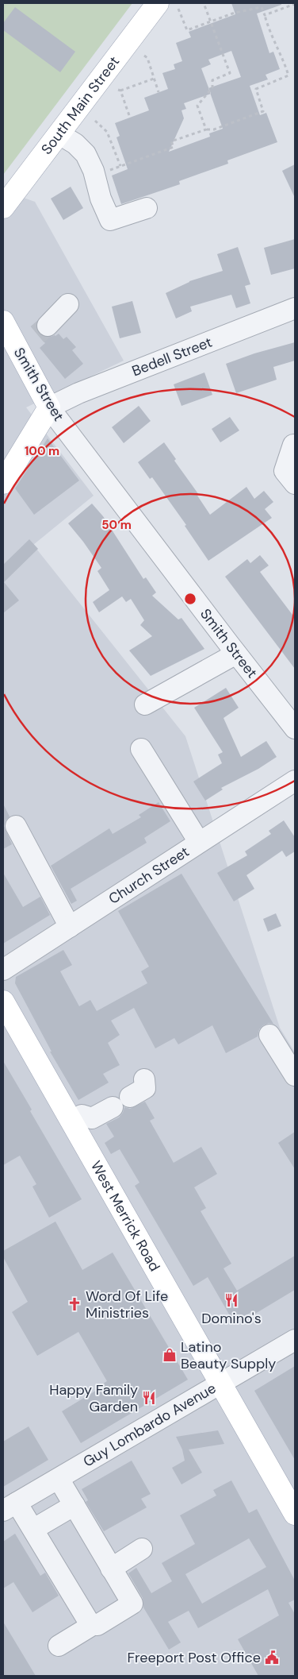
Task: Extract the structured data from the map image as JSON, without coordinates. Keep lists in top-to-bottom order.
{
  "streets": {
    "main road": ["South Main Street", "Smith Street", "West Merrick Road"],
    "street": ["Bedell Street", "Church Street", "Guy Lombardo Avenue"]
  },
  "crossings": [
    ["Bedell Street", "Smith Street"],
    ["West Merrick Road", "Guy Lombardo Avenue"]
  ],
  "places": {
    "restaurant": ["Domino's", "Happy Family Garden"],
    "church": ["Word Of Life Ministries"],
    "shop": ["Latino Beauty Supply"],
    "public building": ["Freeport Post Office"]
  },
  "rings": ["100 m", "50 m"]
}
